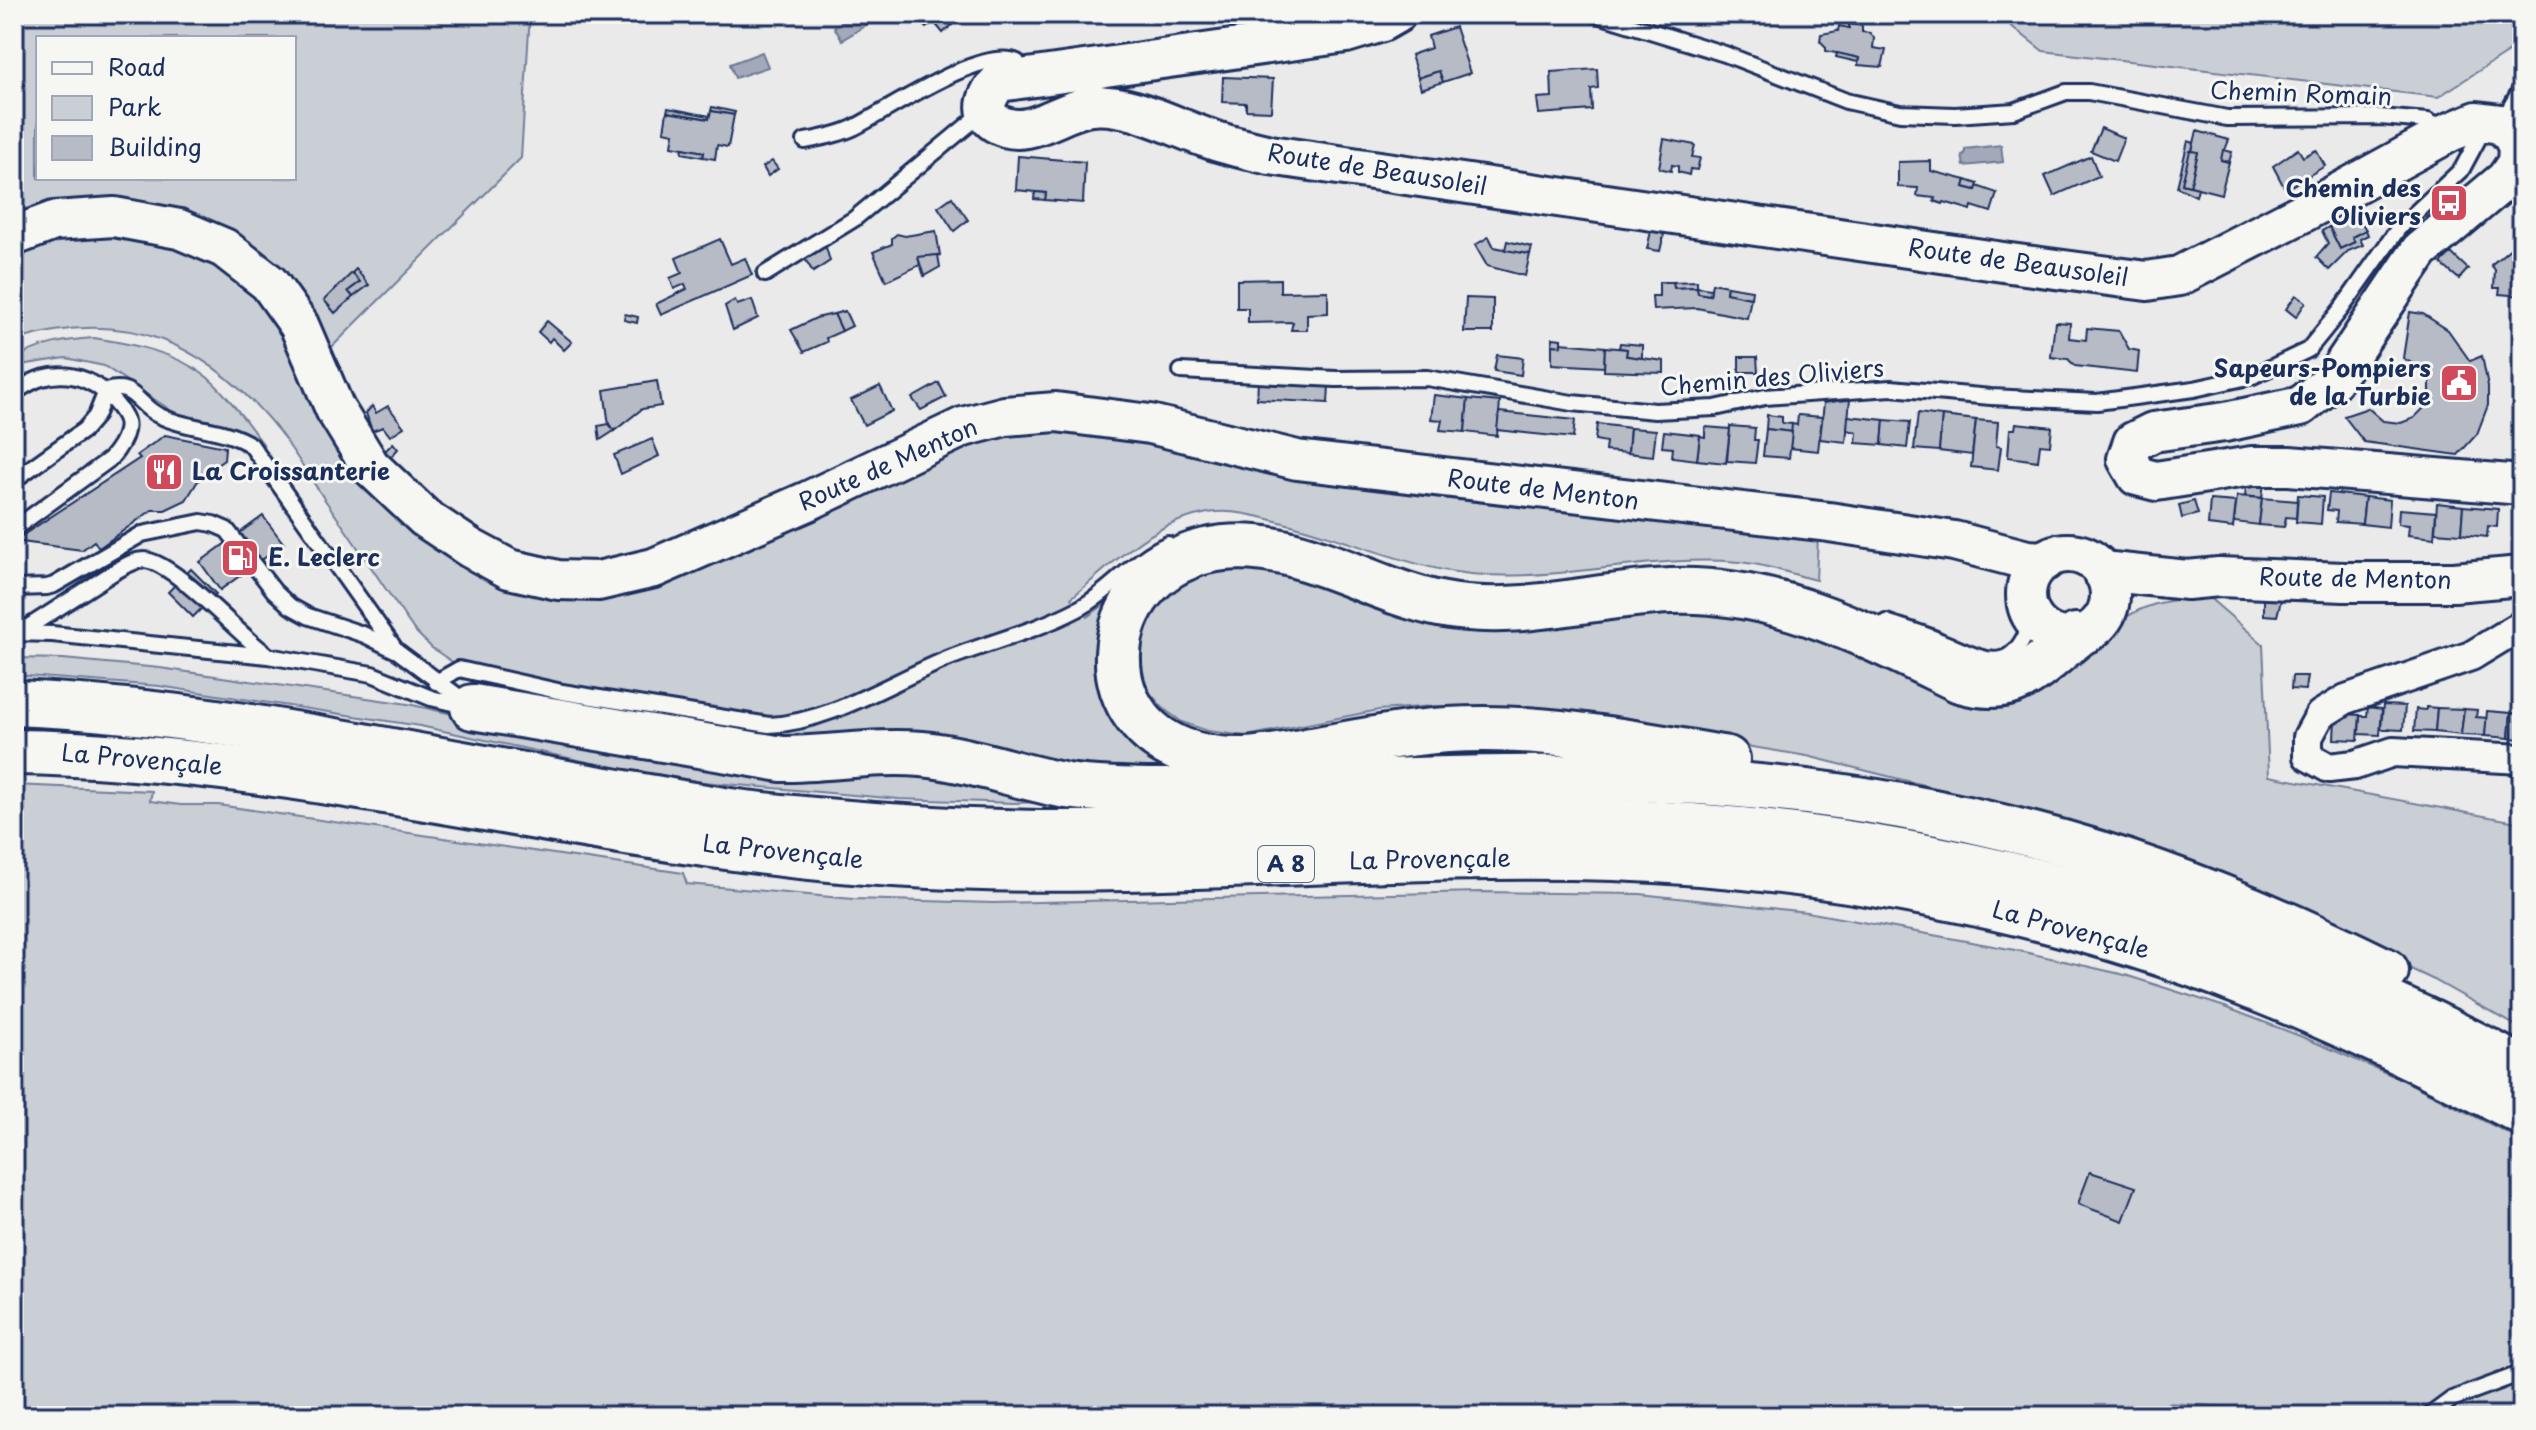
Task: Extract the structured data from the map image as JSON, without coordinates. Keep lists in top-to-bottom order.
{
  "streets": {
    "highway": ["La Provençale", "A 8"],
    "main road": ["Route de Beausoleil", "Route de Menton"],
    "lane": ["Chemin Romain", "Chemin des Oliviers"]
  },
  "crossings": [
    ["Chemin Romain", "Route de Beausoleil"]
  ],
  "places": {
    "bus stop": ["Chemin des Oliviers"],
    "public building": ["Sapeurs-Pompiers de la Turbie"],
    "restaurant": ["La Croissanterie"],
    "fuel station": ["E. Leclerc"]
  },
  "legend": ["Road", "Park", "Building"]
}
